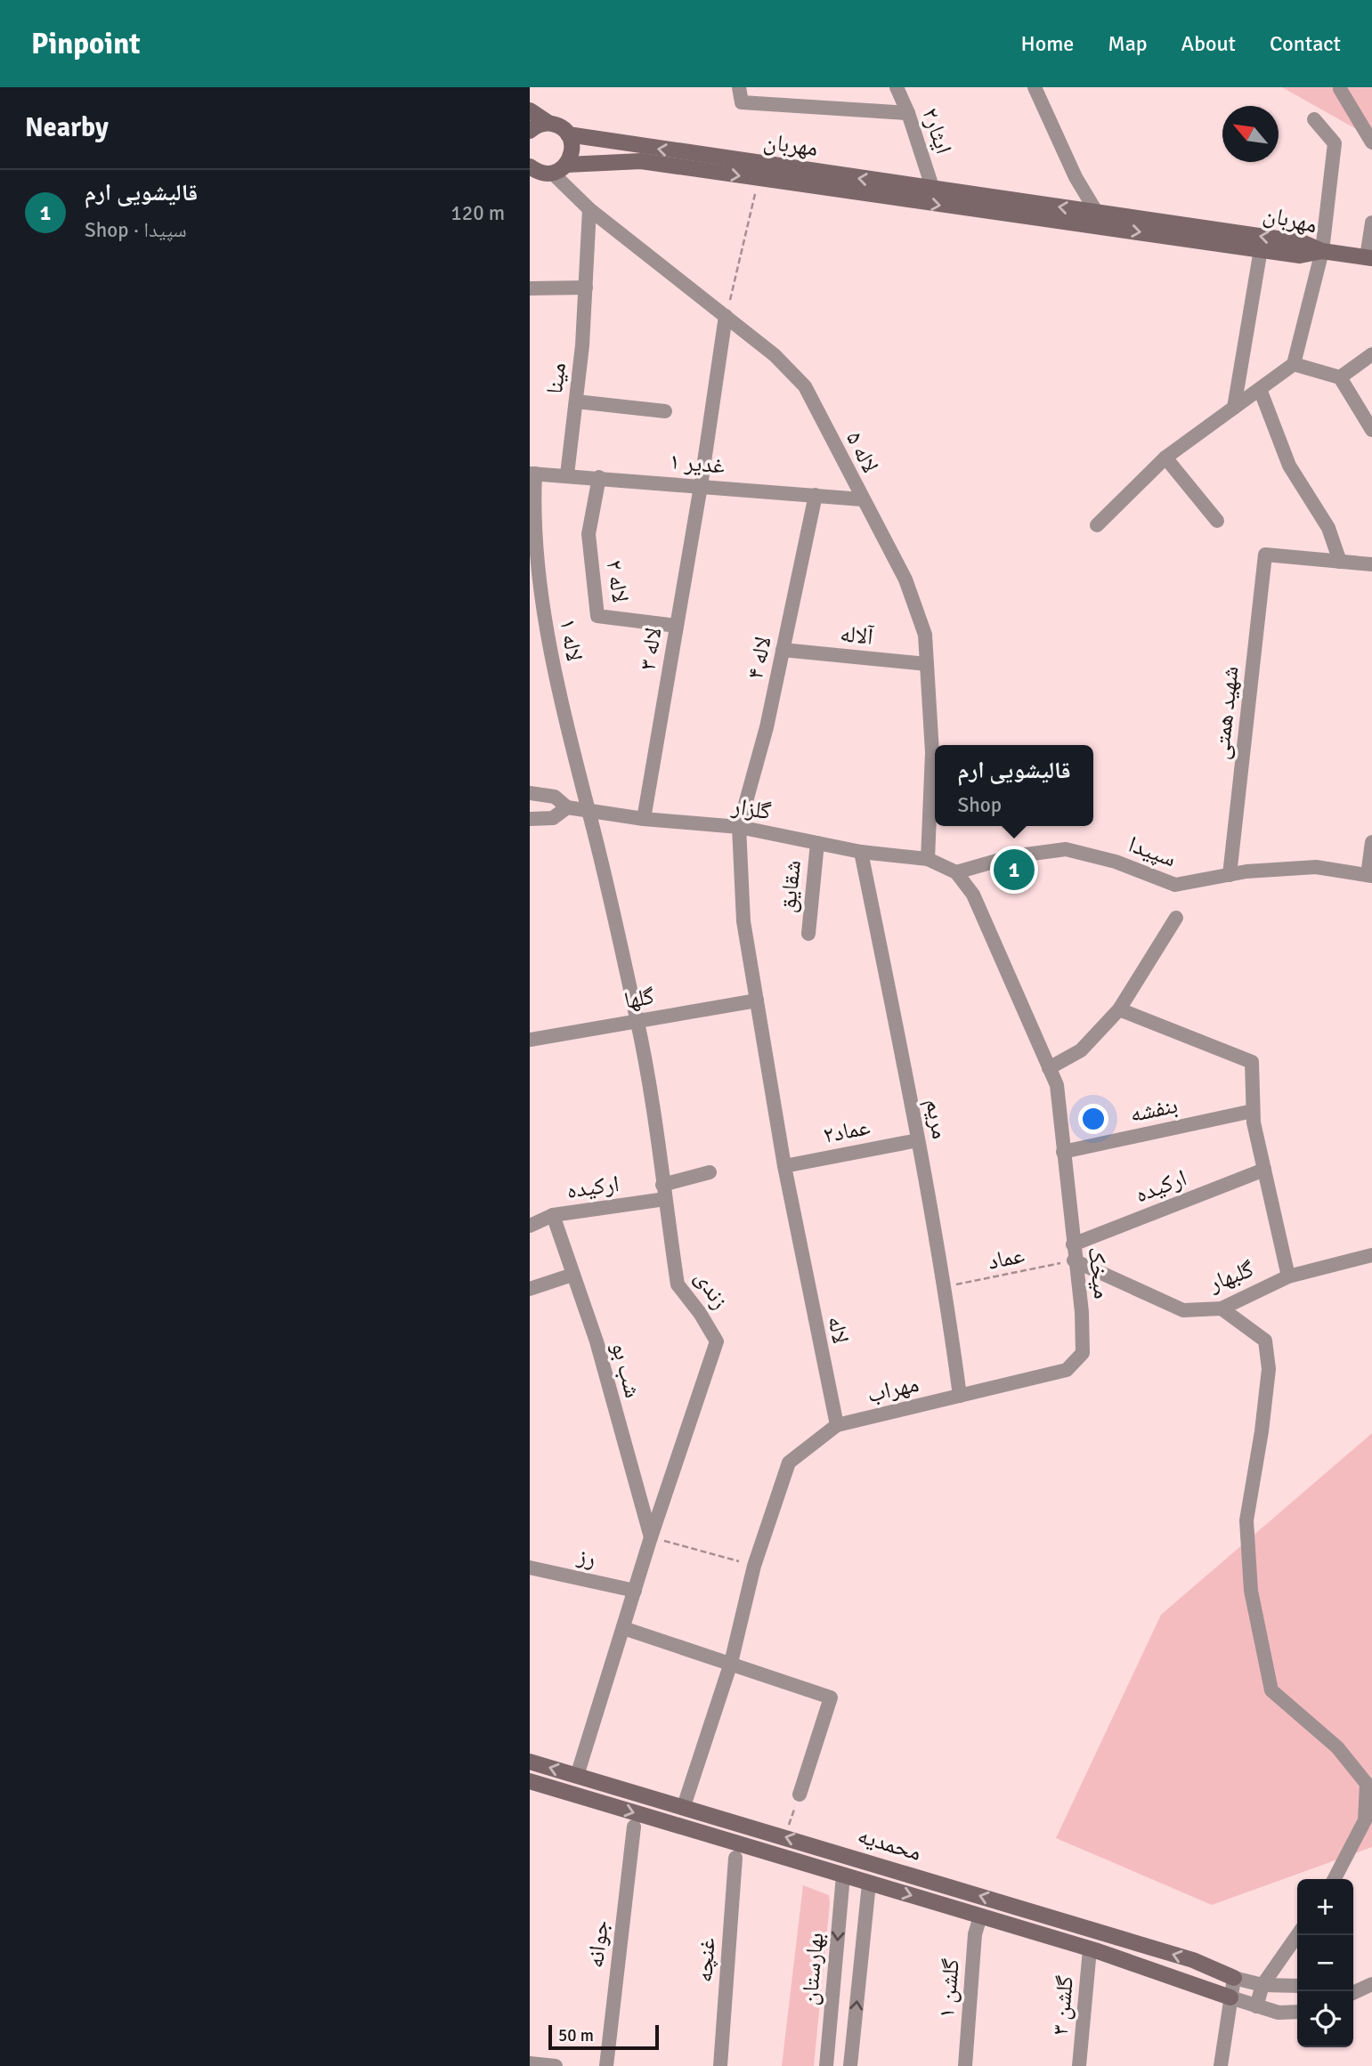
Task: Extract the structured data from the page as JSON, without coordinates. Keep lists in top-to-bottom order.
{
  "streets": {
    "street": [
      "ایثار۲",
      "مهربان",
      "مینا",
      "لاله ۵",
      "غدیر ۱",
      "لاله ۲",
      "آلاله",
      "لاله ۱",
      "لاله ۳",
      "لاله ۴",
      "شهید همتی",
      "گلزار",
      "سپیدا",
      "شقایق",
      "گلها",
      "بنفشه",
      "مریم",
      "عماد۲",
      "ارکیده",
      "میخک",
      "گلبهار",
      "زندی",
      "لاله",
      "شب بو",
      "مهراب",
      "رز",
      "محمدیه",
      "جوانه",
      "غنچه",
      "بهارستان",
      "گلشن ۱",
      "گلشن ۳"
    ],
    "path": ["عماد"]
  },
  "crossings": [
    ["ایثار۲", "مهربان"],
    ["مینا", "لاله ۵"],
    ["مینا", "غدیر ۱"],
    ["لاله ۵", "غدیر ۱"],
    ["لاله ۵", "آلاله"],
    ["لاله ۵", "لاله ۳"],
    ["لاله ۵", "گلزار"],
    ["لاله ۵", "میخک"],
    ["غدیر ۱", "لاله ۲"],
    ["غدیر ۱", "لاله ۱"],
    ["غدیر ۱", "لاله ۳"],
    ["غدیر ۱", "لاله ۴"],
    ["لاله ۲", "لاله ۳"],
    ["آلاله", "لاله ۴"],
    ["لاله ۱", "گلزار"],
    ["لاله ۱", "زندی"],
    ["لاله ۳", "گلزار"],
    ["لاله ۴", "گلزار"],
    ["لاله ۴", "لاله"],
    ["شهید همتی", "سپیدا"],
    ["گلزار", "شقایق"],
    ["گلزار", "مریم"],
    ["گلزار", "میخک"],
    ["گلزار", "زندی"],
    ["گلزار", "لاله"],
    ["سپیدا", "میخک"],
    ["گلها", "زندی"],
    ["گلها", "لاله"],
    ["بنفشه", "میخک"],
    ["مریم", "عماد۲"],
    ["مریم", "عماد"],
    ["مریم", "میخک"],
    ["مریم", "مهراب"],
    ["عماد۲", "لاله"],
    ["ارکیده", "میخک"],
    ["ارکیده", "زندی"],
    ["ارکیده", "شب بو"],
    ["عماد", "میخک"],
    ["عماد", "گلبهار"],
    ["میخک", "گلبهار"],
    ["میخک", "مهراب"],
    ["زندی", "شب بو"],
    ["زندی", "رز"],
    ["زندی", "محمدیه"],
    ["لاله", "مهراب"],
    ["محمدیه", "بهارستان"],
    ["محمدیه", "گلشن ۱"],
    ["محمدیه", "گلشن ۳"]
  ],
  "scale_bar": "50 m",
  "north": "top left",
  "page": {
    "header": "Pinpoint",
    "nav": [
      "Home",
      "Map",
      "About",
      "Contact"
    ],
    "heading": "Nearby",
    "list": [
      {
        "mark": "1",
        "name": "قالیشویی ارم",
        "note": "Shop · سپیدا",
        "value": "120 m"
      }
    ],
    "popup": ["قالیشویی ارم", "Shop"],
    "pins": "1",
    "map_buttons": ["+", "−"],
    "scale": "50 m"
  }
}
